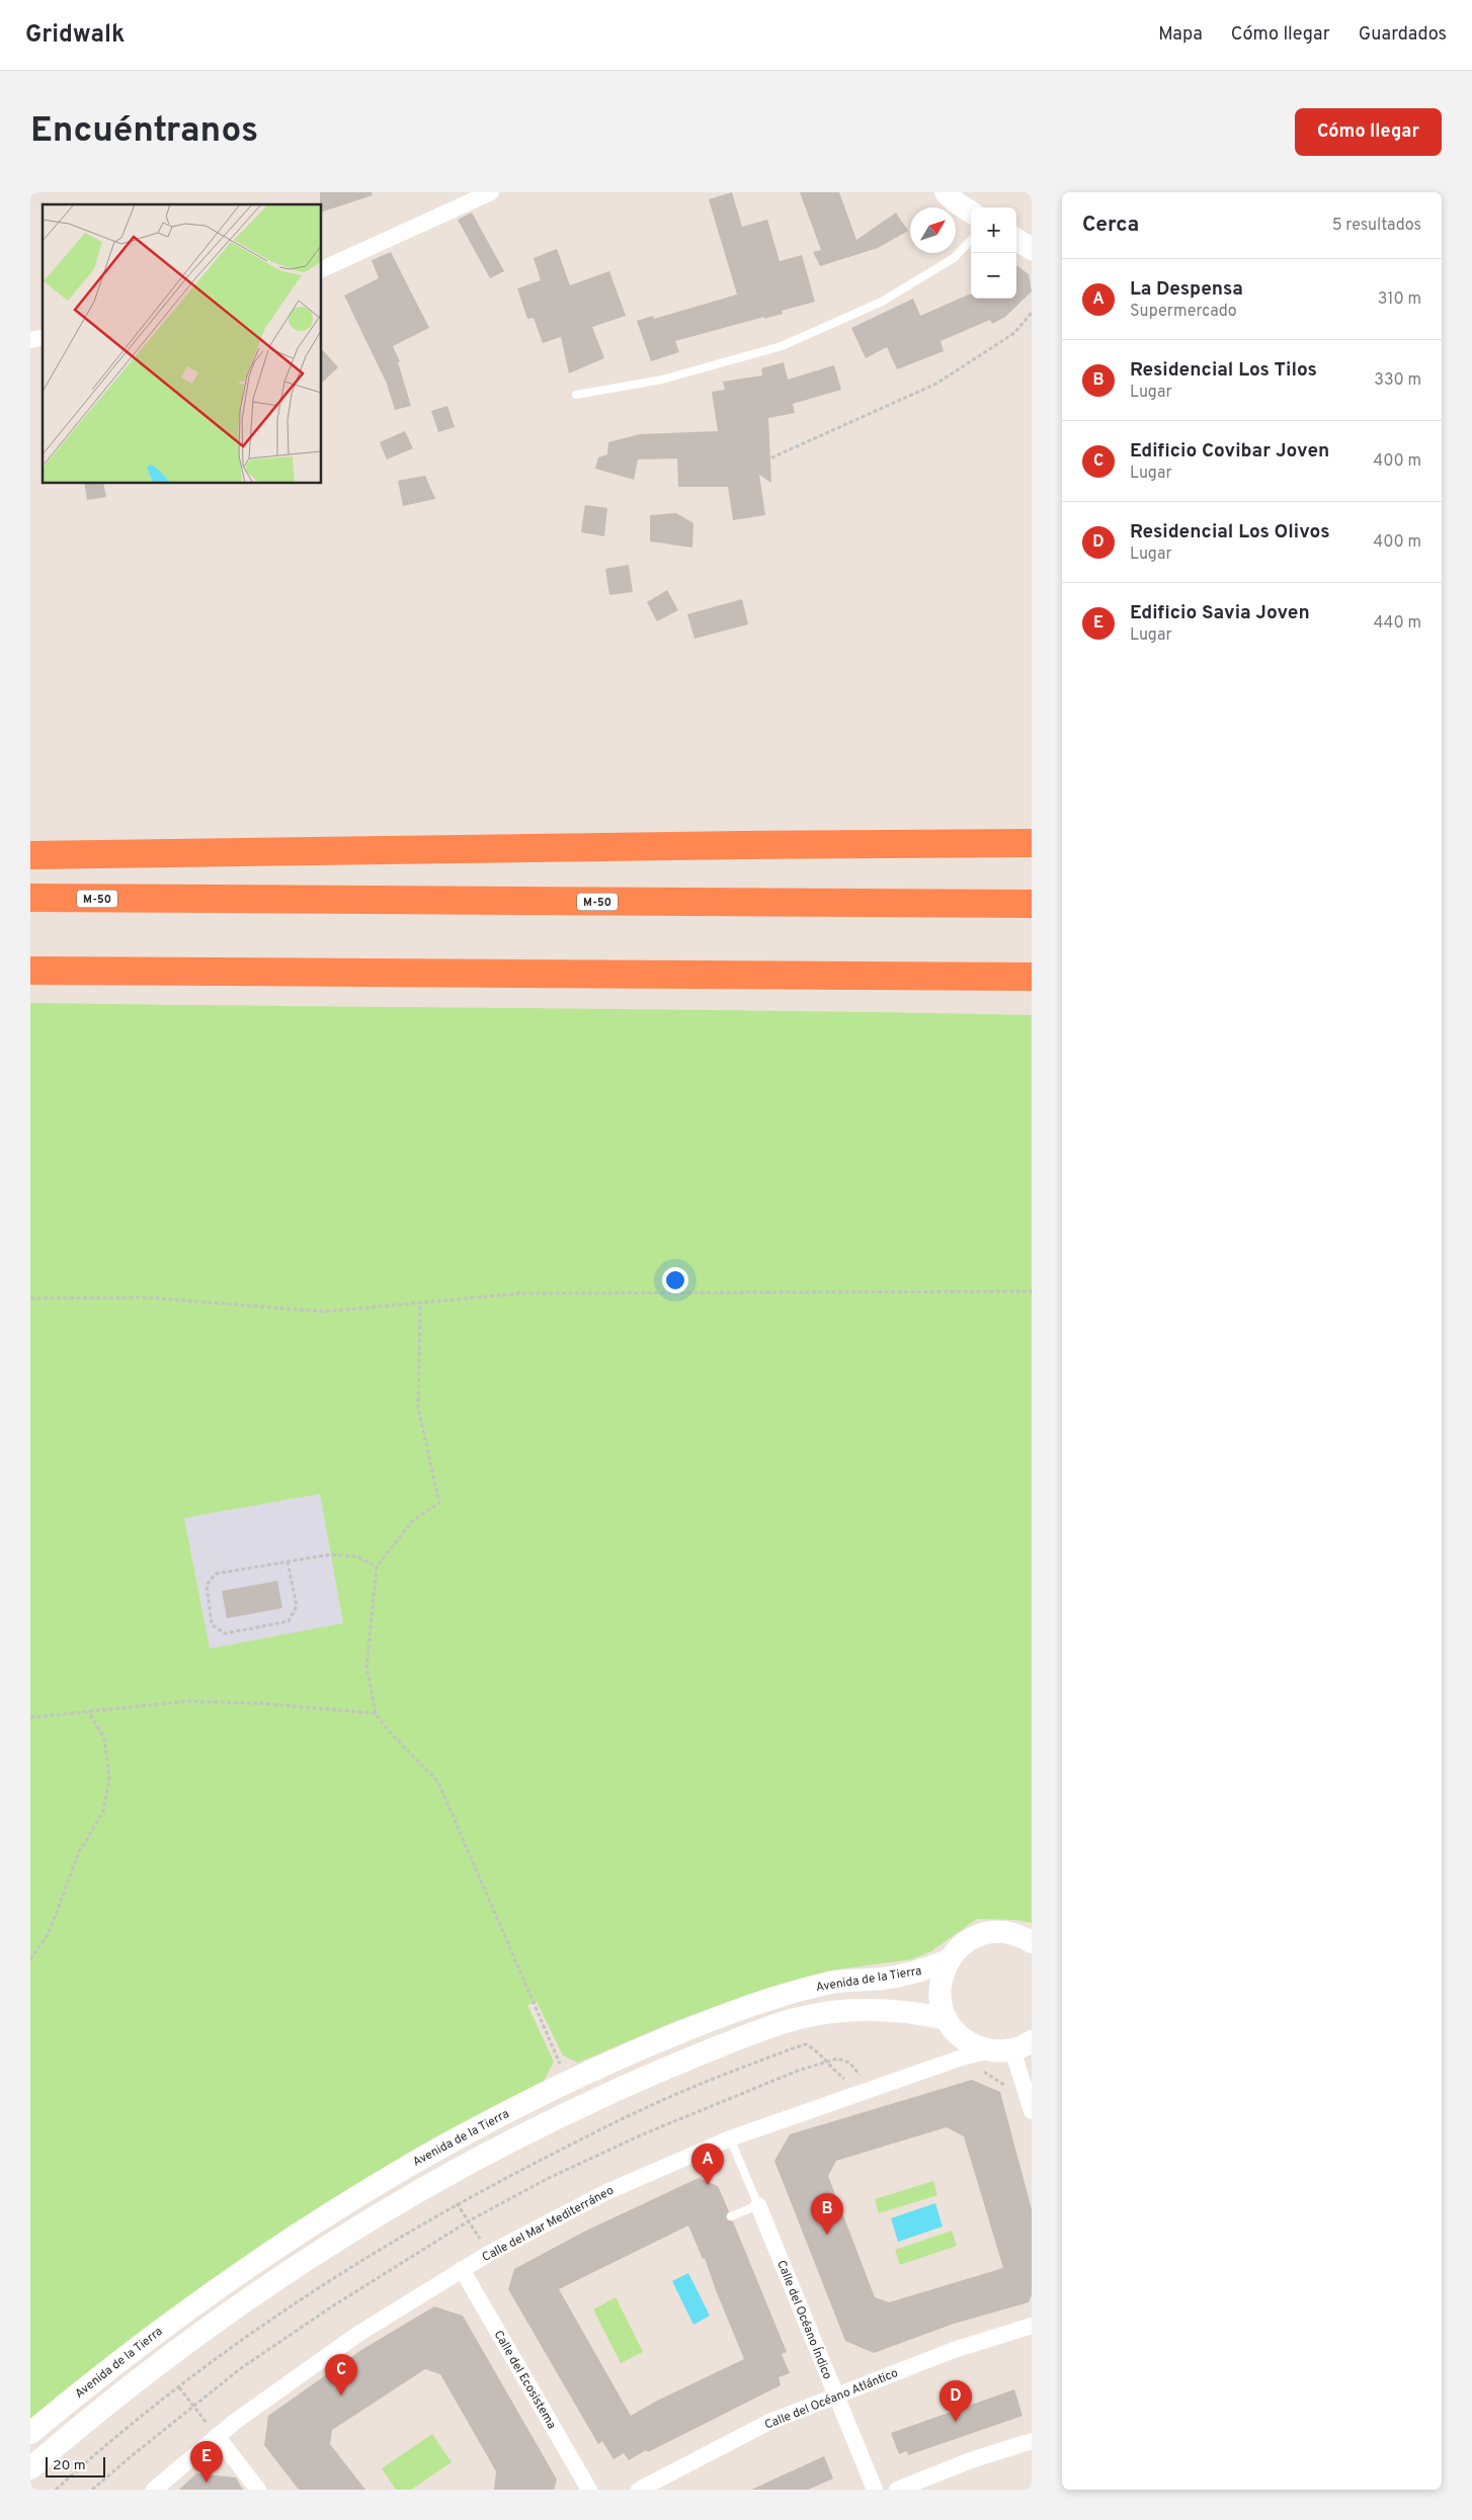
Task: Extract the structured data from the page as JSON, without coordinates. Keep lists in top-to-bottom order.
{
  "streets": {
    "highway": ["M-50"],
    "street": [
      "Avenida de la Tierra",
      "Calle del Mar Mediterráneo",
      "Calle del Océano Índico",
      "Calle del Ecosistema",
      "Calle del Océano Atlántico"
    ]
  },
  "crossings": [
    ["Calle del Mar Mediterráneo", "Calle del Ecosistema"],
    ["Calle del Océano Índico", "Calle del Océano Atlántico"]
  ],
  "scale_bar": "20 m",
  "north": "top right",
  "page": {
    "header": "Gridwalk",
    "nav": ["Mapa", "Cómo llegar", "Guardados"],
    "buttons": "Cómo llegar",
    "title": "Encuéntranos",
    "heading": ["Cerca", "5 resultados"],
    "map_buttons": ["+", "−"],
    "list": [
      {
        "mark": "A",
        "name": "La Despensa",
        "note": "Supermercado",
        "value": "310 m"
      },
      {
        "mark": "B",
        "name": "Residencial Los Tilos",
        "note": "Lugar",
        "value": "330 m"
      },
      {
        "mark": "C",
        "name": "Edificio Covibar Joven",
        "note": "Lugar",
        "value": "400 m"
      },
      {
        "mark": "D",
        "name": "Residencial Los Olivos",
        "note": "Lugar",
        "value": "400 m"
      },
      {
        "mark": "E",
        "name": "Edificio Savia Joven",
        "note": "Lugar",
        "value": "440 m"
      }
    ],
    "pins": [
      "A",
      "B",
      "C",
      "D",
      "E"
    ],
    "scale": "20 m"
  }
}
